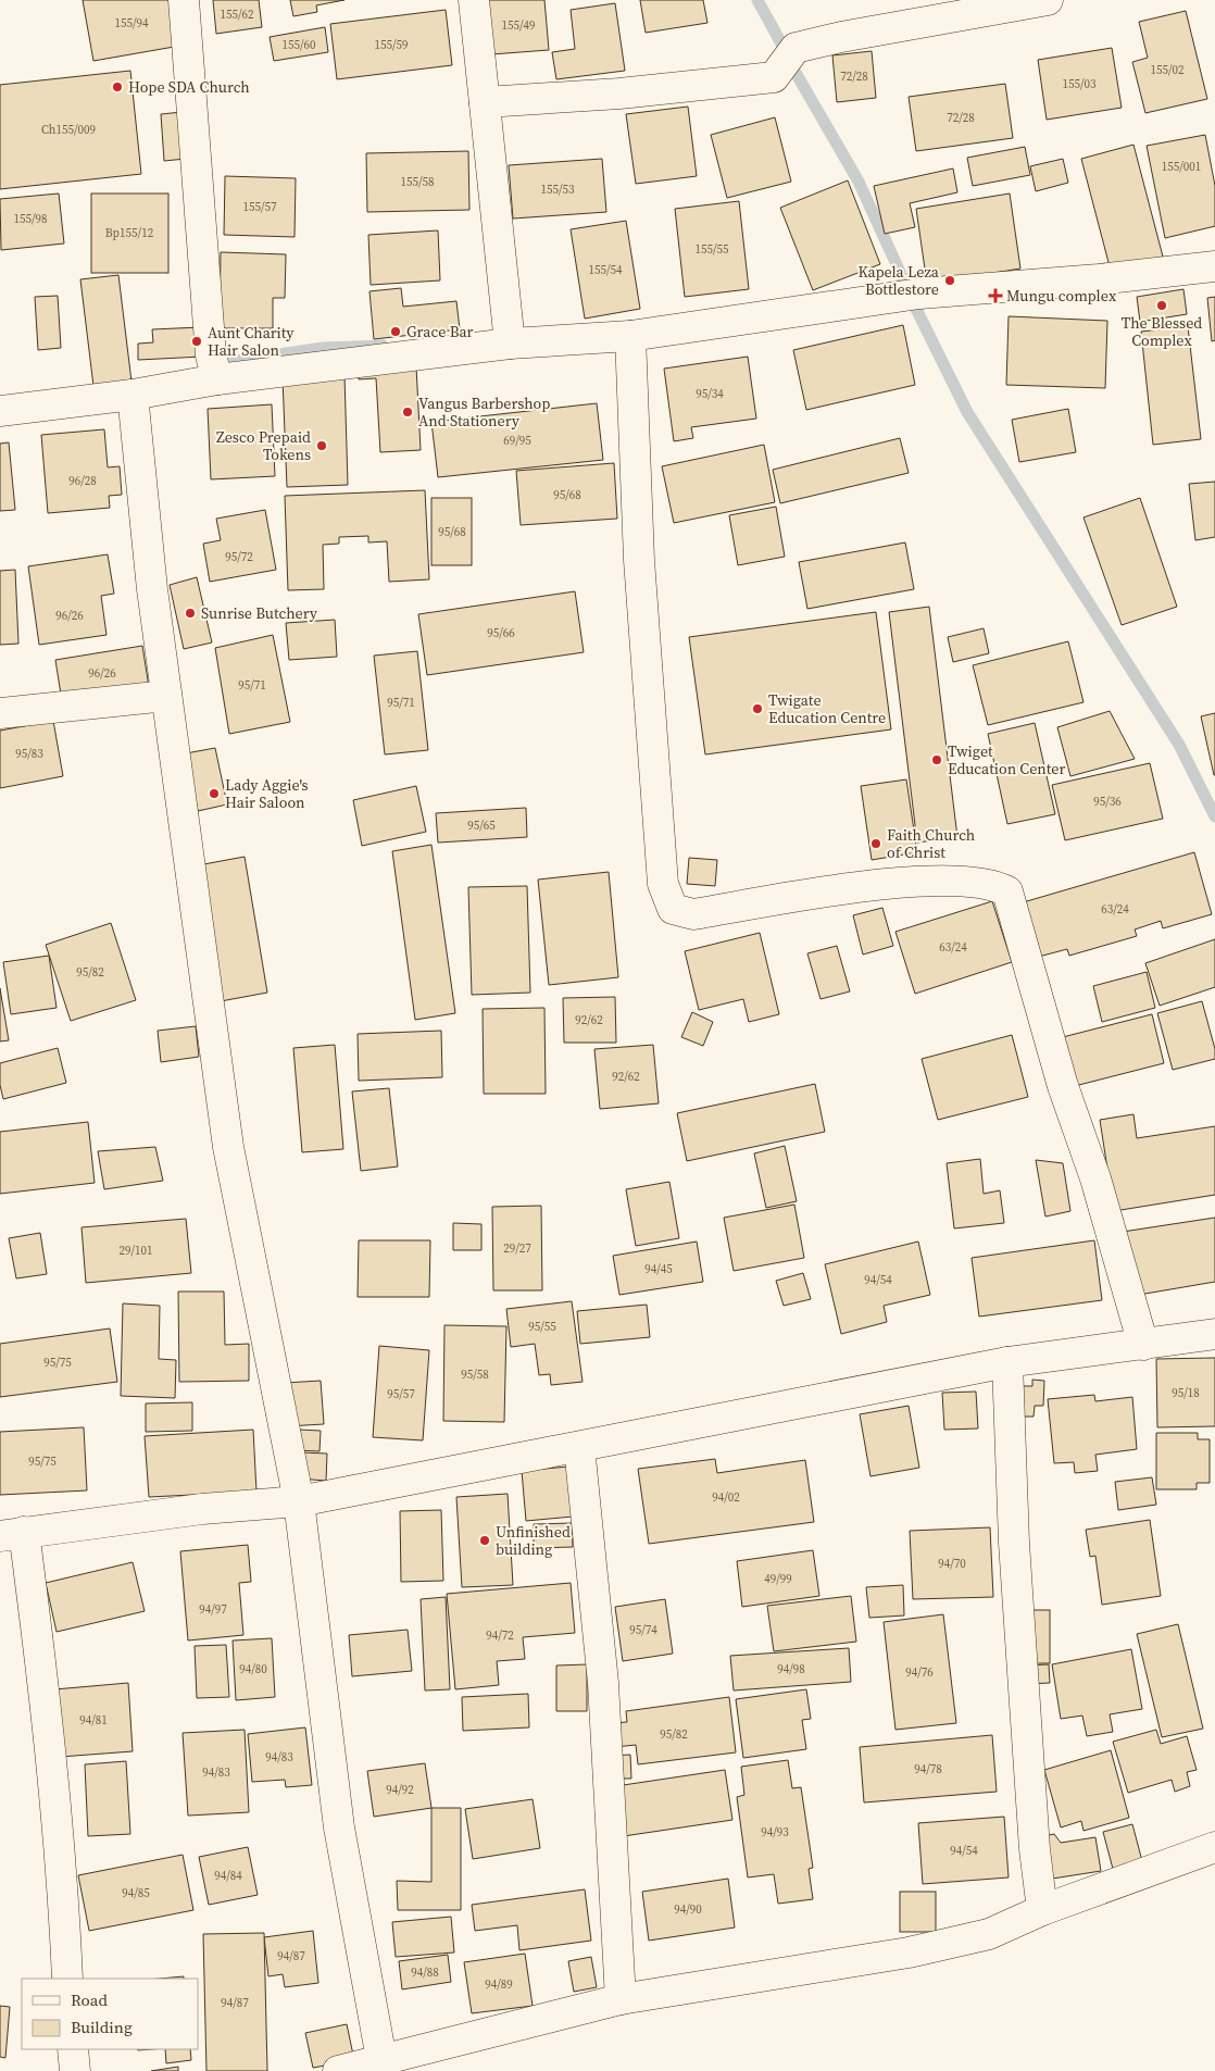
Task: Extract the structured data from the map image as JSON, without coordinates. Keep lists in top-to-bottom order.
{
  "places": {
    "other": [
      "Hope SDA Church",
      "Kapela Leza Bottlestore",
      "The Blessed Complex",
      "Grace Bar",
      "Aunt Charity Hair Salon",
      "Vangus Barbershop And Stationery",
      "Zesco Prepaid Tokens",
      "Sunrise Butchery",
      "Twigate Education Centre",
      "Twiget Education Center",
      "Lady Aggie's Hair Saloon",
      "Faith Church of Christ",
      "Unfinished building"
    ],
    "health": ["Mungu complex"]
  },
  "house_numbers": [
    "155/62",
    "155/94",
    "155/49",
    "155/60",
    "155/59",
    "155/02",
    "72/28",
    "155/03",
    "72/28",
    "Ch155/009",
    "155/001",
    "155/58",
    "155/53",
    "155/57",
    "155/98",
    "Bp155/12",
    "155/55",
    "155/54",
    "95/34",
    "69/95",
    "96/28",
    "95/68",
    "95/68",
    "95/72",
    "96/26",
    "95/66",
    "96/26",
    "95/71",
    "95/71",
    "95/83",
    "95/36",
    "95/65",
    "63/24",
    "63/24",
    "95/82",
    "92/62",
    "92/62",
    "29/27",
    "29/101",
    "94/45",
    "94/54",
    "95/55",
    "95/75",
    "95/58",
    "95/18",
    "95/57",
    "95/75",
    "94/02",
    "94/70",
    "49/99",
    "94/97",
    "95/74",
    "94/72",
    "94/80",
    "94/98",
    "94/76",
    "94/81",
    "95/82",
    "94/83",
    "94/78",
    "94/83",
    "94/92",
    "94/93",
    "94/54",
    "94/84",
    "94/85",
    "94/90",
    "94/87",
    "94/88",
    "94/89",
    "94/87"
  ],
  "legend": ["Road", "Building"]
}
